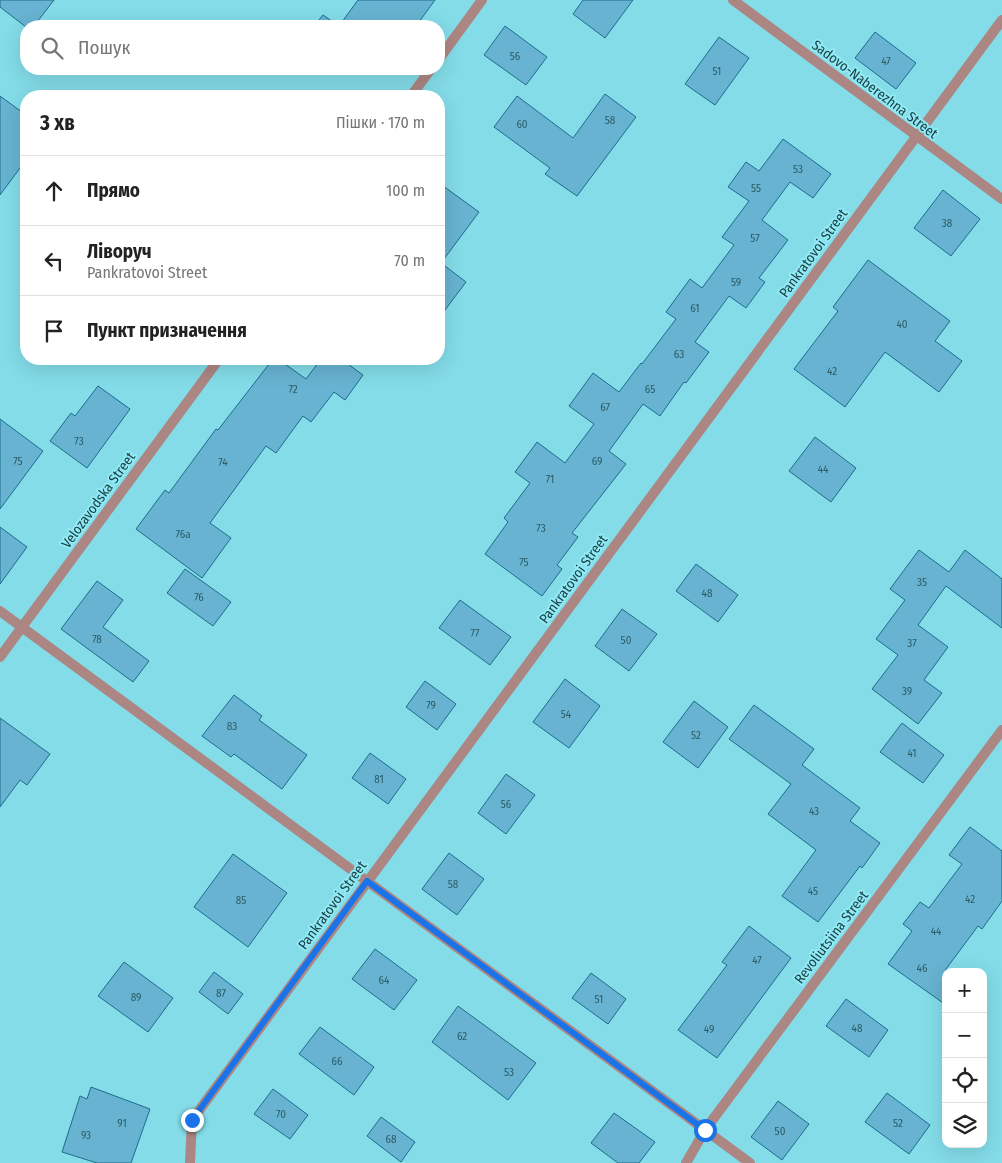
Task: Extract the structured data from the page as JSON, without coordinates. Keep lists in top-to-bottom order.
{
  "streets": {
    "street": [
      "Sadovo-Naberezhna Street",
      "Pankratovoi Street",
      "Velozavodska Street",
      "Revoliutsiina Street"
    ]
  },
  "crossings": [
    ["Sadovo-Naberezhna Street", "Pankratovoi Street"]
  ],
  "house_numbers": [
    "56",
    "47",
    "51",
    "58",
    "60",
    "53",
    "55",
    "38",
    "57",
    "59",
    "61",
    "40",
    "63",
    "42",
    "72",
    "65",
    "67",
    "73",
    "75",
    "69",
    "74",
    "44",
    "71",
    "73",
    "76а",
    "75",
    "35",
    "48",
    "76",
    "77",
    "78",
    "50",
    "37",
    "39",
    "79",
    "54",
    "83",
    "52",
    "41",
    "81",
    "56",
    "43",
    "58",
    "45",
    "42",
    "85",
    "44",
    "47",
    "46",
    "64",
    "87",
    "89",
    "51",
    "48",
    "49",
    "62",
    "66",
    "53",
    "70",
    "91",
    "52",
    "50",
    "93",
    "68"
  ],
  "page": {
    "search": "Пошук",
    "heading": ["3 хв", "Пішки · 170 m"],
    "list": [
      ["Прямо", "100 m"],
      ["Ліворуч", "Pankratovoi Street", "70 m"],
      "Пункт призначення"
    ],
    "map_buttons": ["+", "−"]
  }
}
